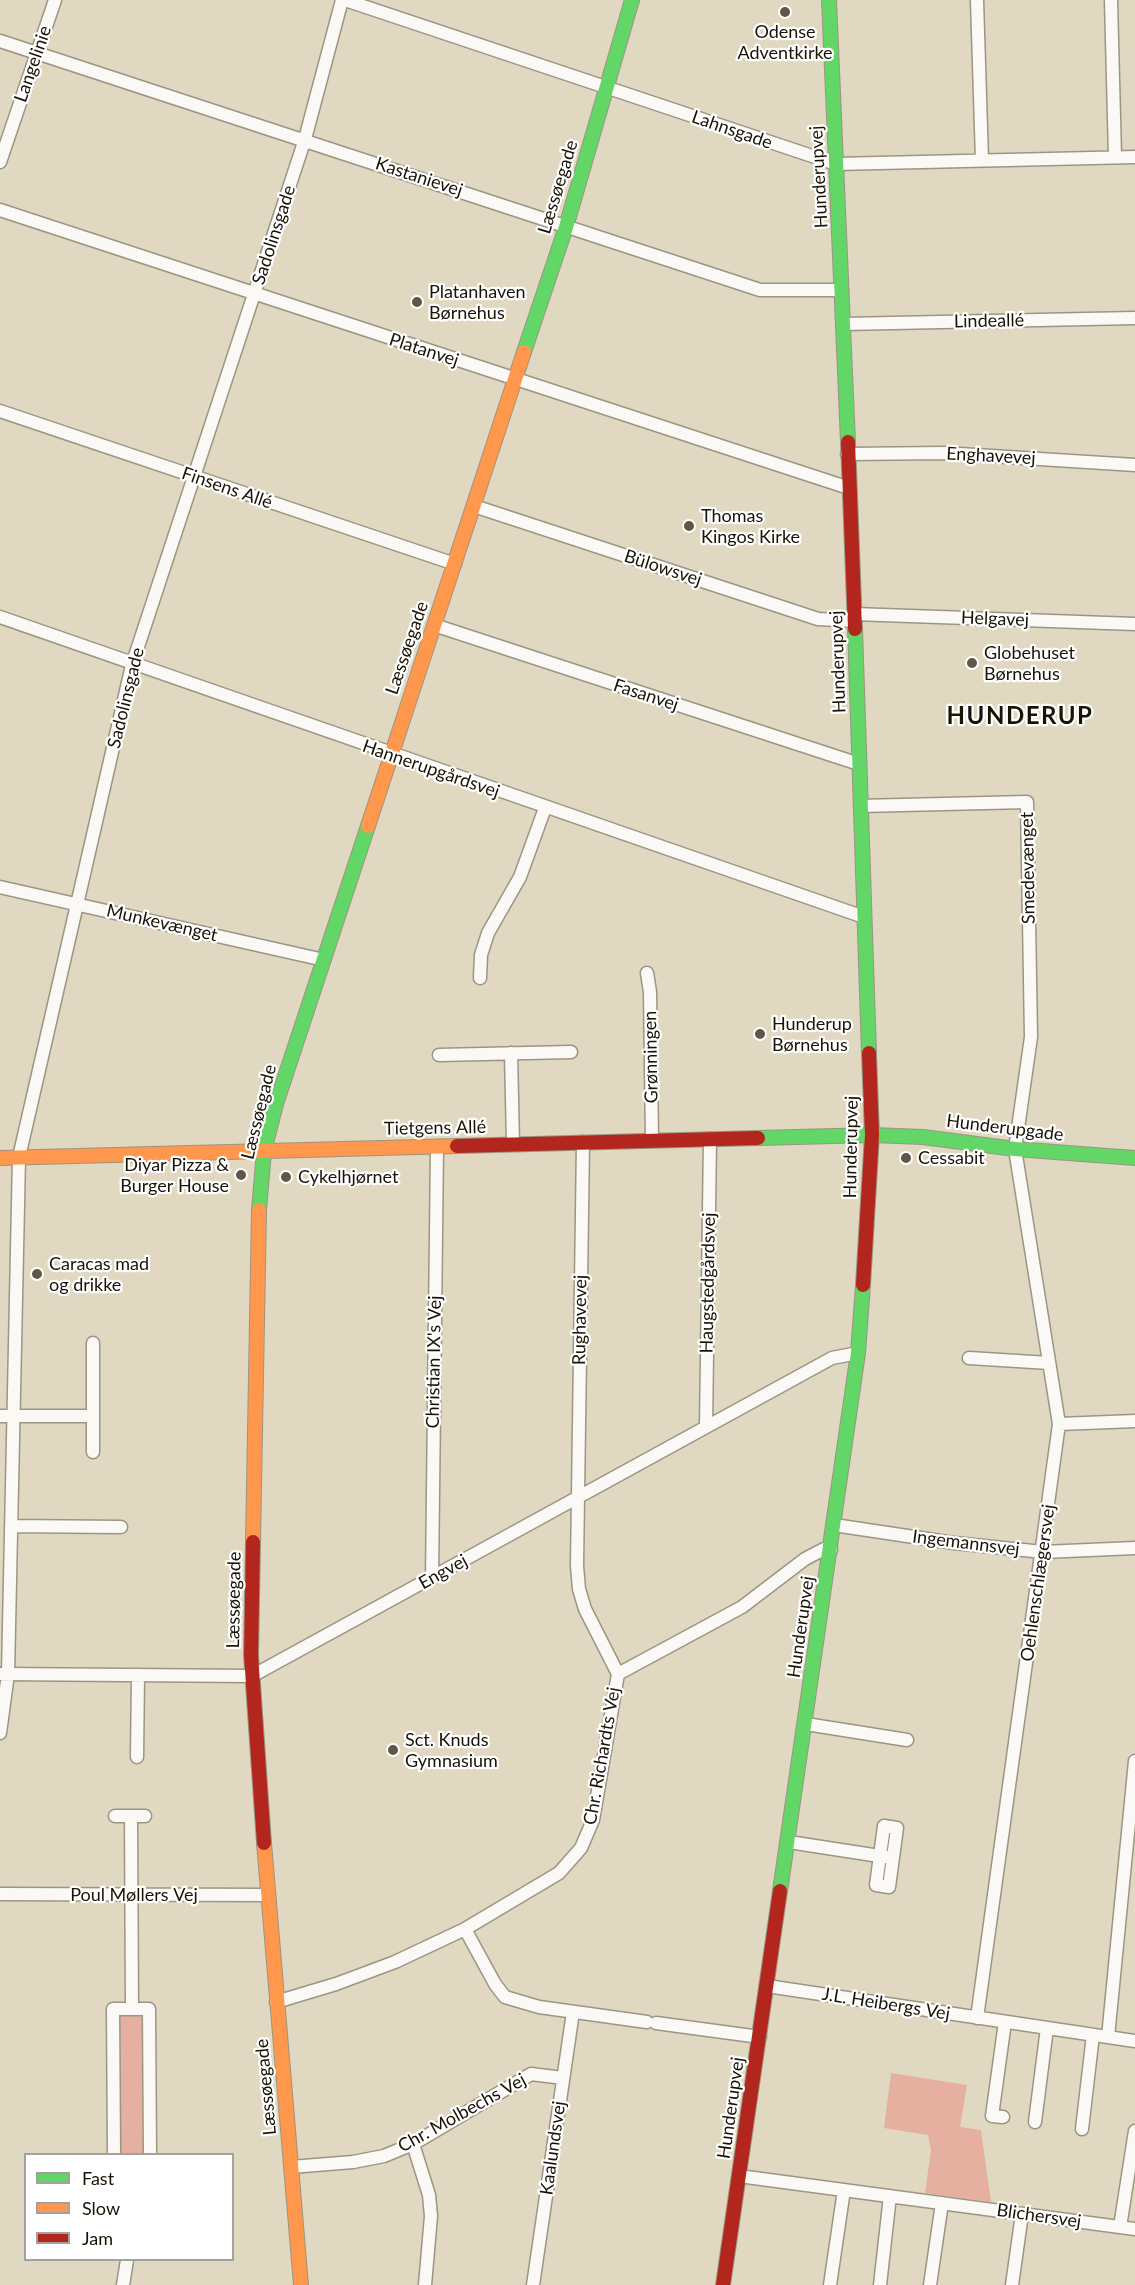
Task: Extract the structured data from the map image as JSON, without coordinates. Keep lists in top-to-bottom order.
{
  "streets": {
    "street": [
      "Langelinie",
      "Lahnsgade",
      "Kastanievej",
      "Hunderupvej",
      "Læssøegade",
      "Sadolinsgade",
      "Lindeallé",
      "Platanvej",
      "Enghavevej",
      "Finsens Allé",
      "Bülowsvej",
      "Helgavej",
      "Fasanvej",
      "Hannerupgårdsvej",
      "Smedevænget",
      "Munkevænget",
      "Grønningen",
      "Tietgens Allé",
      "Hunderupgade",
      "Haugstedgårdsvej",
      "Rughavevej",
      "Christian IX's Vej",
      "Ingemannsvej",
      "Engvej",
      "Oehlenschlægersvej",
      "Chr. Richardts Vej",
      "Poul Møllers Vej",
      "J.L. Heibergs Vej",
      "Chr. Molbechs Vej",
      "Kaalundsvej",
      "Blichersvej"
    ]
  },
  "crossings": [
    ["Langelinie", "Kastanievej"],
    ["Lahnsgade", "Hunderupvej"],
    ["Lahnsgade", "Læssøegade"],
    ["Lahnsgade", "Sadolinsgade"],
    ["Kastanievej", "Hunderupvej"],
    ["Kastanievej", "Læssøegade"],
    ["Kastanievej", "Sadolinsgade"],
    ["Hunderupvej", "Lindeallé"],
    ["Hunderupvej", "Platanvej"],
    ["Hunderupvej", "Enghavevej"],
    ["Hunderupvej", "Bülowsvej"],
    ["Hunderupvej", "Helgavej"],
    ["Hunderupvej", "Fasanvej"],
    ["Hunderupvej", "Hannerupgårdsvej"],
    ["Hunderupvej", "Smedevænget"],
    ["Hunderupvej", "Tietgens Allé"],
    ["Hunderupvej", "Hunderupgade"],
    ["Hunderupvej", "Ingemannsvej"],
    ["Hunderupvej", "Engvej"],
    ["Hunderupvej", "Chr. Richardts Vej"],
    ["Hunderupvej", "J.L. Heibergs Vej"],
    ["Hunderupvej", "Blichersvej"],
    ["Læssøegade", "Platanvej"],
    ["Læssøegade", "Finsens Allé"],
    ["Læssøegade", "Bülowsvej"],
    ["Læssøegade", "Fasanvej"],
    ["Læssøegade", "Hannerupgårdsvej"],
    ["Læssøegade", "Munkevænget"],
    ["Læssøegade", "Tietgens Allé"],
    ["Læssøegade", "Engvej"],
    ["Læssøegade", "Chr. Richardts Vej"],
    ["Læssøegade", "Poul Møllers Vej"],
    ["Læssøegade", "Chr. Molbechs Vej"],
    ["Sadolinsgade", "Platanvej"],
    ["Sadolinsgade", "Finsens Allé"],
    ["Sadolinsgade", "Hannerupgårdsvej"],
    ["Sadolinsgade", "Munkevænget"],
    ["Sadolinsgade", "Tietgens Allé"],
    ["Sadolinsgade", "Engvej"],
    ["Bülowsvej", "Helgavej"],
    ["Smedevænget", "Oehlenschlægersvej"],
    ["Grønningen", "Tietgens Allé"],
    ["Tietgens Allé", "Hunderupgade"],
    ["Tietgens Allé", "Haugstedgårdsvej"],
    ["Tietgens Allé", "Rughavevej"],
    ["Tietgens Allé", "Christian IX's Vej"],
    ["Hunderupgade", "Oehlenschlægersvej"],
    ["Haugstedgårdsvej", "Engvej"],
    ["Rughavevej", "Engvej"],
    ["Rughavevej", "Chr. Richardts Vej"],
    ["Christian IX's Vej", "Engvej"],
    ["Ingemannsvej", "Oehlenschlægersvej"],
    ["Oehlenschlægersvej", "J.L. Heibergs Vej"],
    ["Chr. Molbechs Vej", "Kaalundsvej"]
  ],
  "districts": ["HUNDERUP"],
  "places": [
    "Odense Adventkirke",
    "Platanhaven Børnehus",
    "Thomas Kingos Kirke",
    "Globehuset Børnehus",
    "Hunderup Børnehus",
    "Cessabit",
    "Diyar Pizza & Burger House",
    "Cykelhjørnet",
    "Caracas mad og drikke",
    "Sct. Knuds Gymnasium"
  ],
  "legend": ["Fast", "Slow", "Jam"]
}
